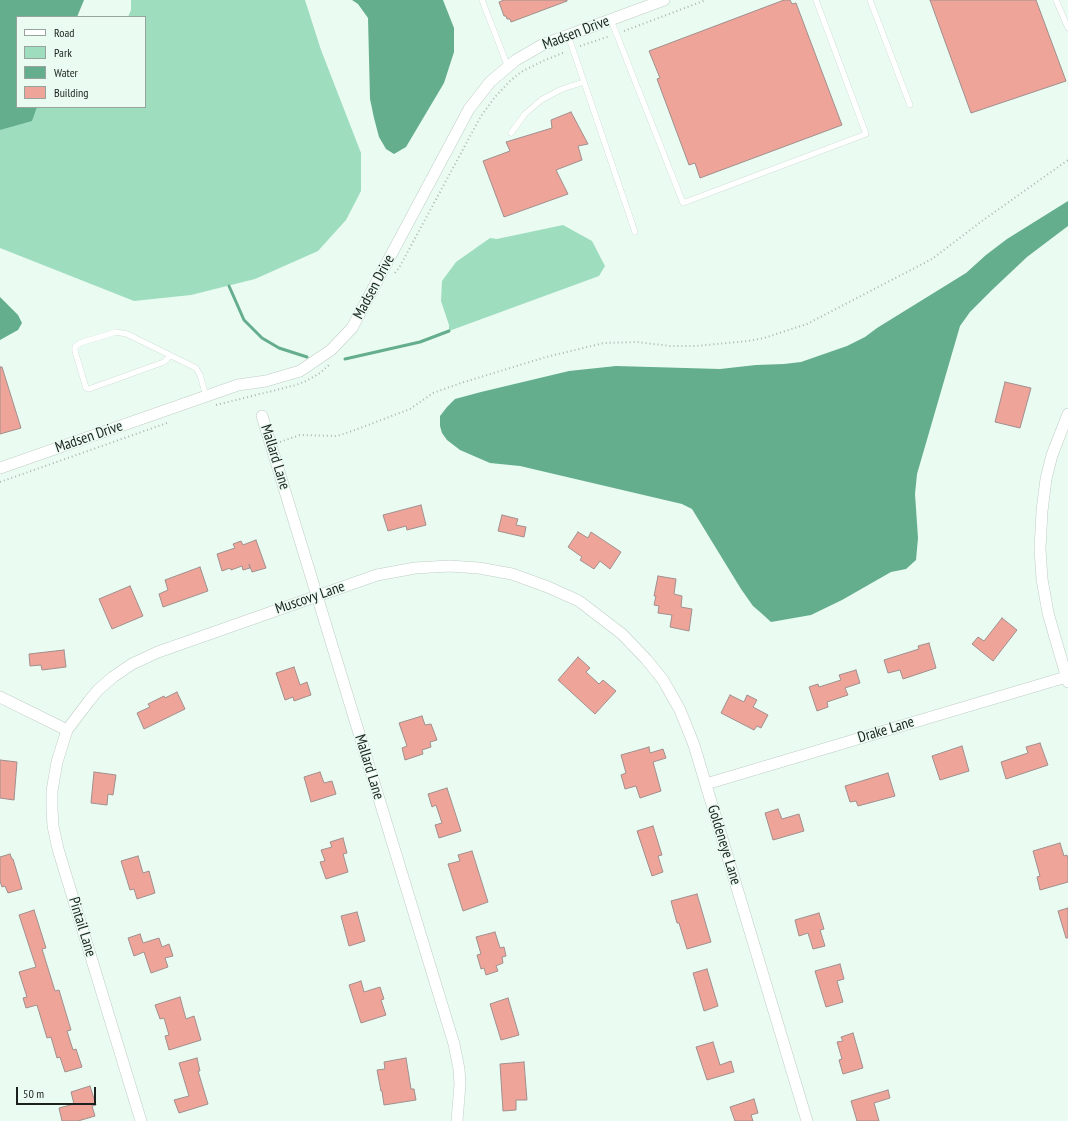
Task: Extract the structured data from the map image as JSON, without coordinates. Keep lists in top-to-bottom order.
{
  "streets": {
    "street": [
      "Madsen Drive",
      "Mallard Lane",
      "Muscovy Lane",
      "Drake Lane",
      "Goldeneye Lane",
      "Pintail Lane"
    ]
  },
  "crossings": [
    ["Mallard Lane", "Muscovy Lane"],
    ["Muscovy Lane", "Goldeneye Lane"],
    ["Muscovy Lane", "Pintail Lane"],
    ["Drake Lane", "Goldeneye Lane"]
  ],
  "legend": [
    "Road",
    "Park",
    "Water",
    "Building"
  ],
  "scale_bar": "50 m"
}
